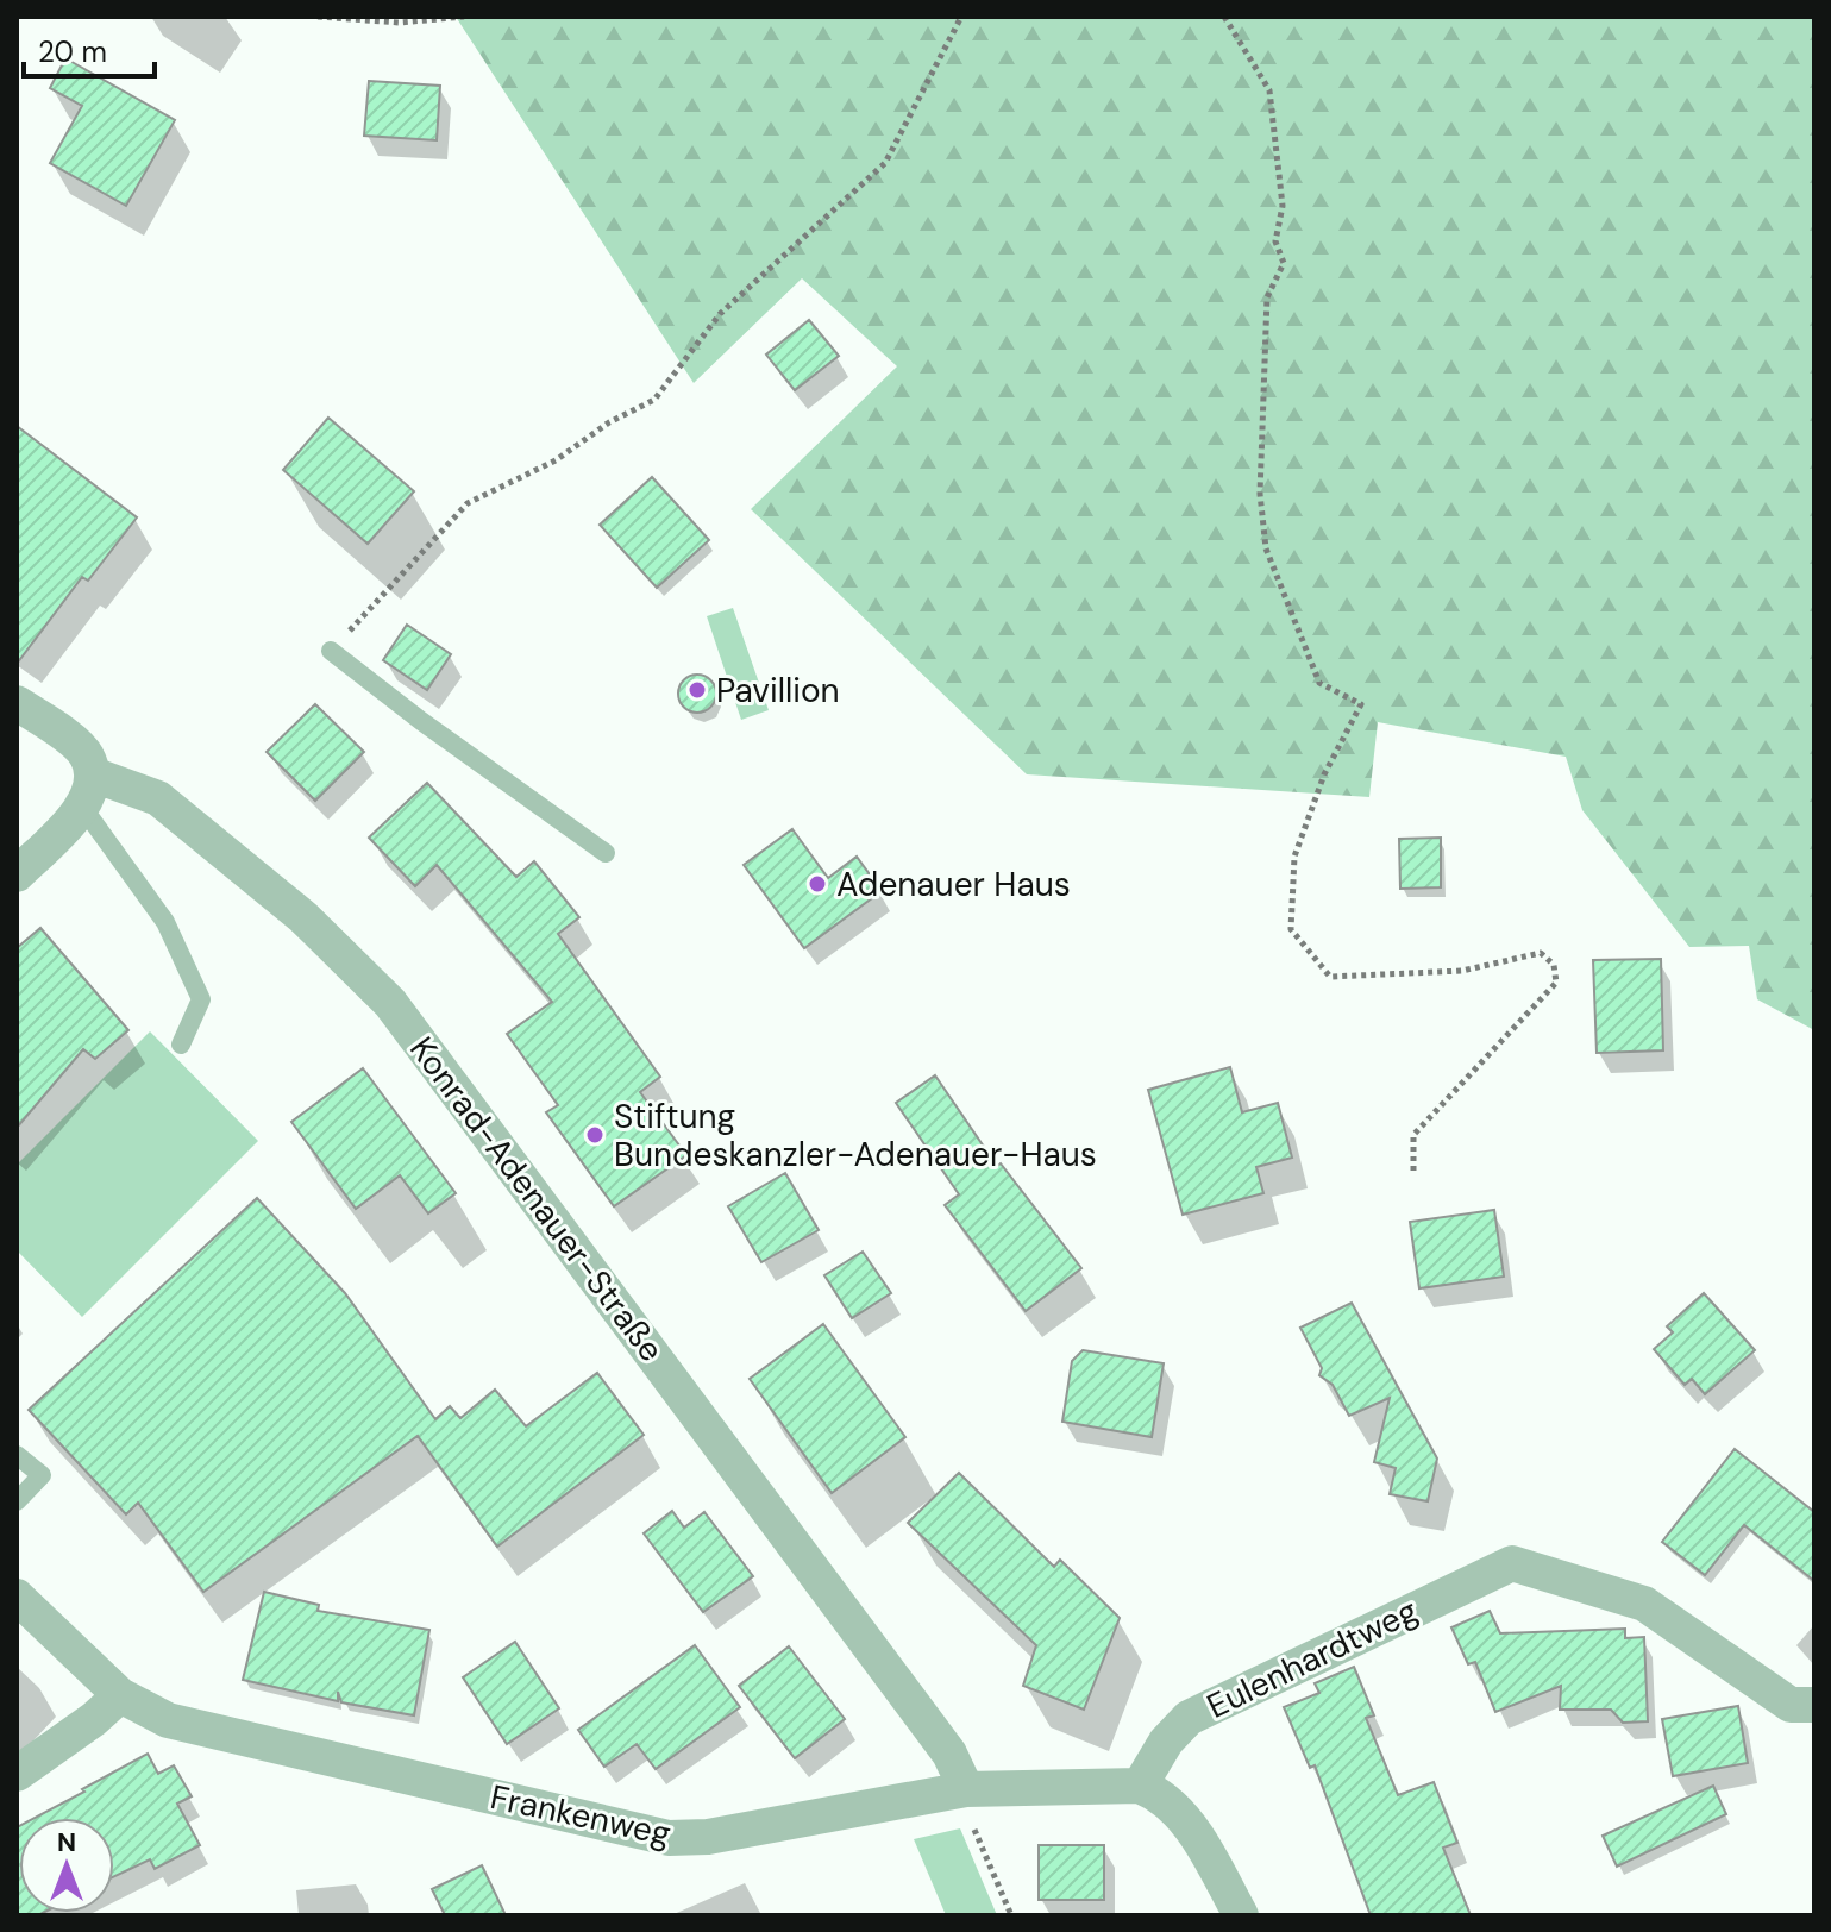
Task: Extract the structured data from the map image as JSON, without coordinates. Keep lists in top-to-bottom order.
{
  "streets": {
    "street": ["Konrad-Adenauer-Straße", "Eulenhardtweg", "Frankenweg"]
  },
  "crossings": [
    ["Konrad-Adenauer-Straße", "Frankenweg"],
    ["Eulenhardtweg", "Frankenweg"]
  ],
  "places": ["Pavillion", "Adenauer Haus", "Stiftung Bundeskanzler-Adenauer-Haus"],
  "scale_bar": "20 m",
  "north": "top"
}
